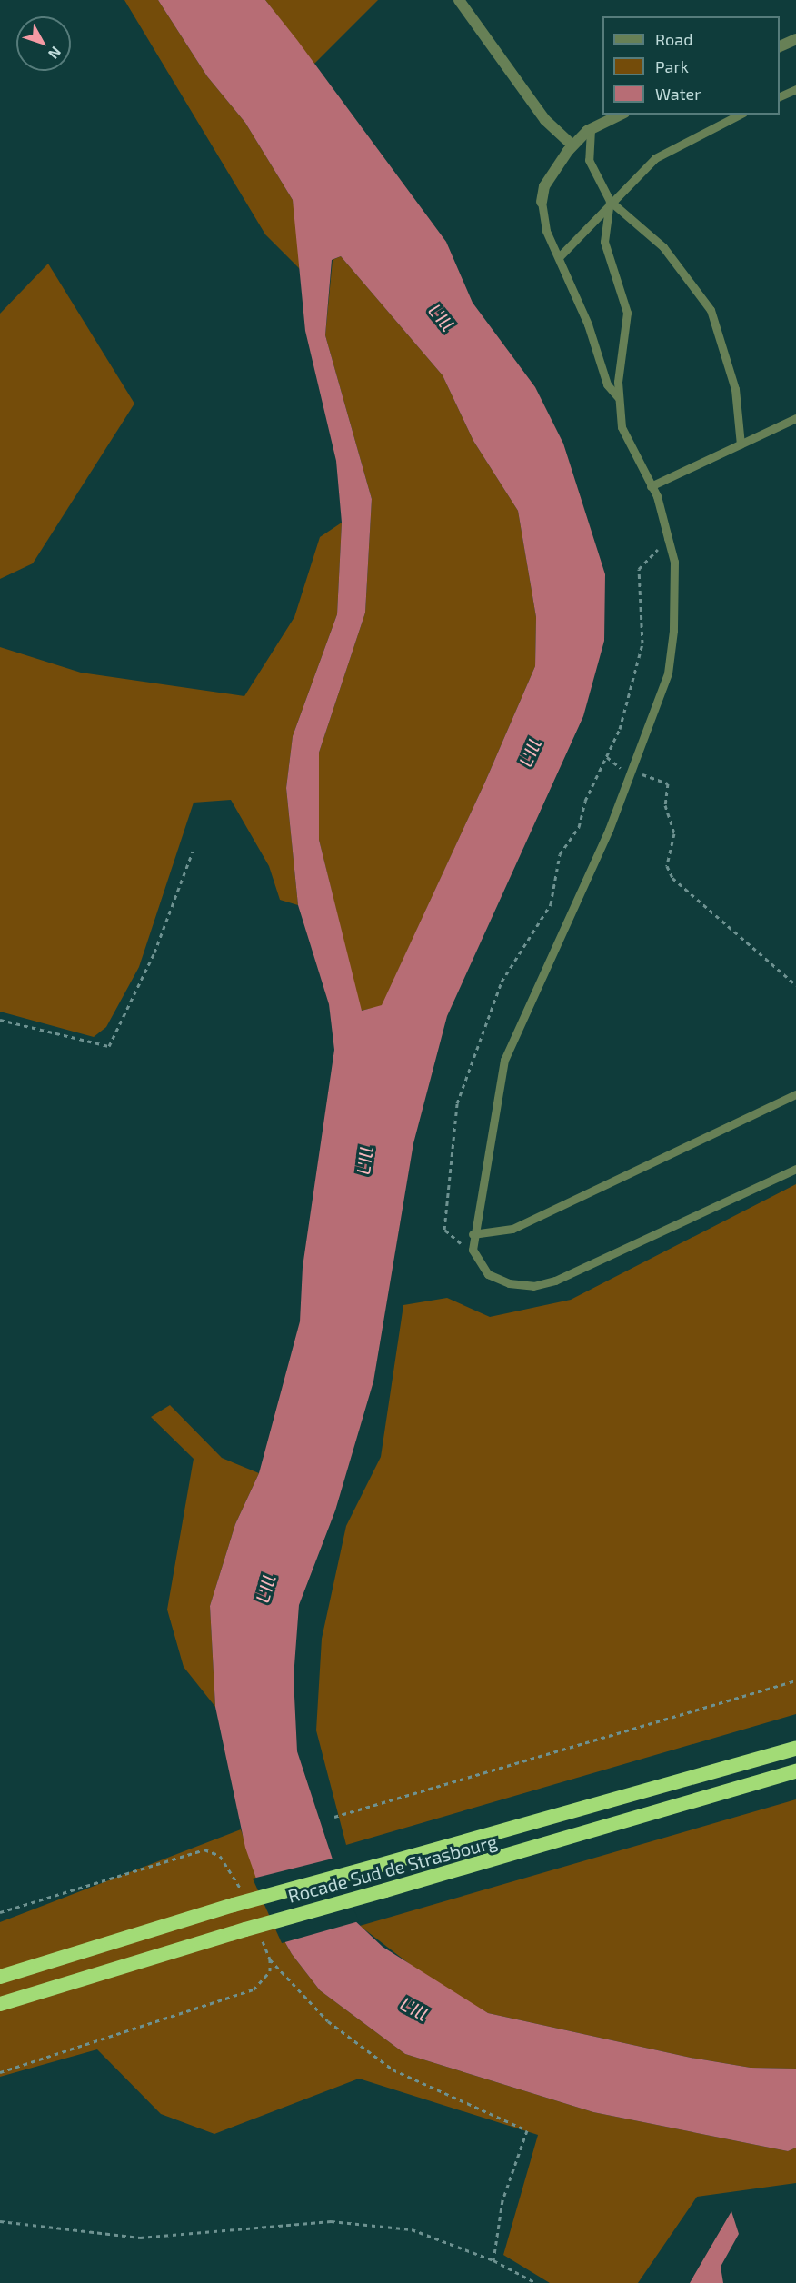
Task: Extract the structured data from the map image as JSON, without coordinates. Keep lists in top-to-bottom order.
{
  "streets": {
    "highway": ["Rocade Sud de Strasbourg"]
  },
  "water": ["L'Ill"],
  "legend": ["Road", "Park", "Water"],
  "north": "bottom right"
}
